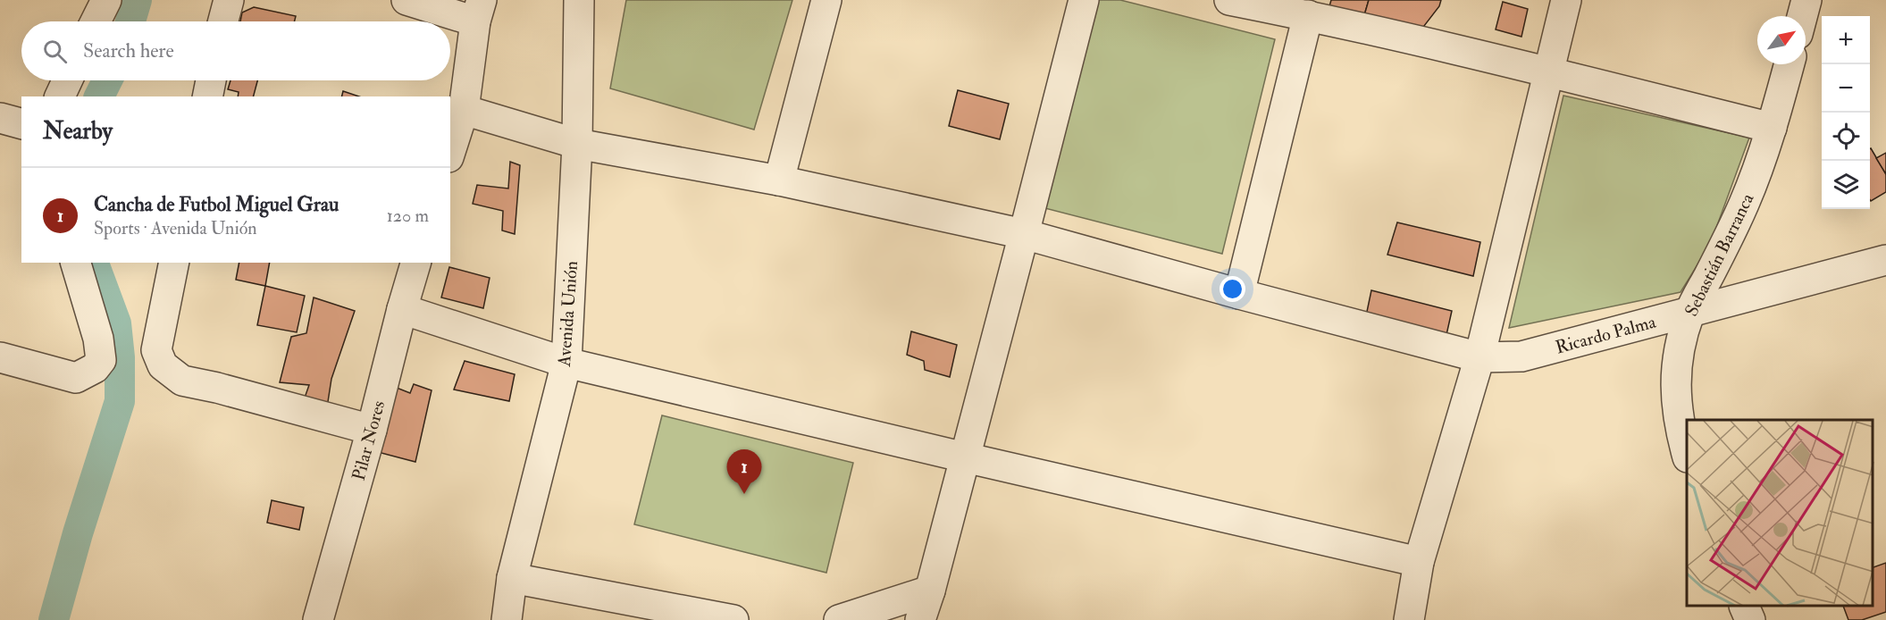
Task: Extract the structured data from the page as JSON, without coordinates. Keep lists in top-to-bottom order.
{
  "streets": {
    "street": [
      "Sebastián Barranca",
      "Avenida Unión",
      "Ricardo Palma",
      "Pilar Nores"
    ]
  },
  "crossings": [
    ["Sebastián Barranca", "Ricardo Palma"],
    ["Avenida Unión", "Ricardo Palma"]
  ],
  "north": "top right",
  "page": {
    "map_buttons": ["+", "−"],
    "search": "Search here",
    "heading": "Nearby",
    "list": [
      {
        "mark": "1",
        "name": "Cancha de Futbol Miguel Grau",
        "note": "Sports · Avenida Unión",
        "value": "120 m"
      }
    ],
    "pins": "1"
  }
}
